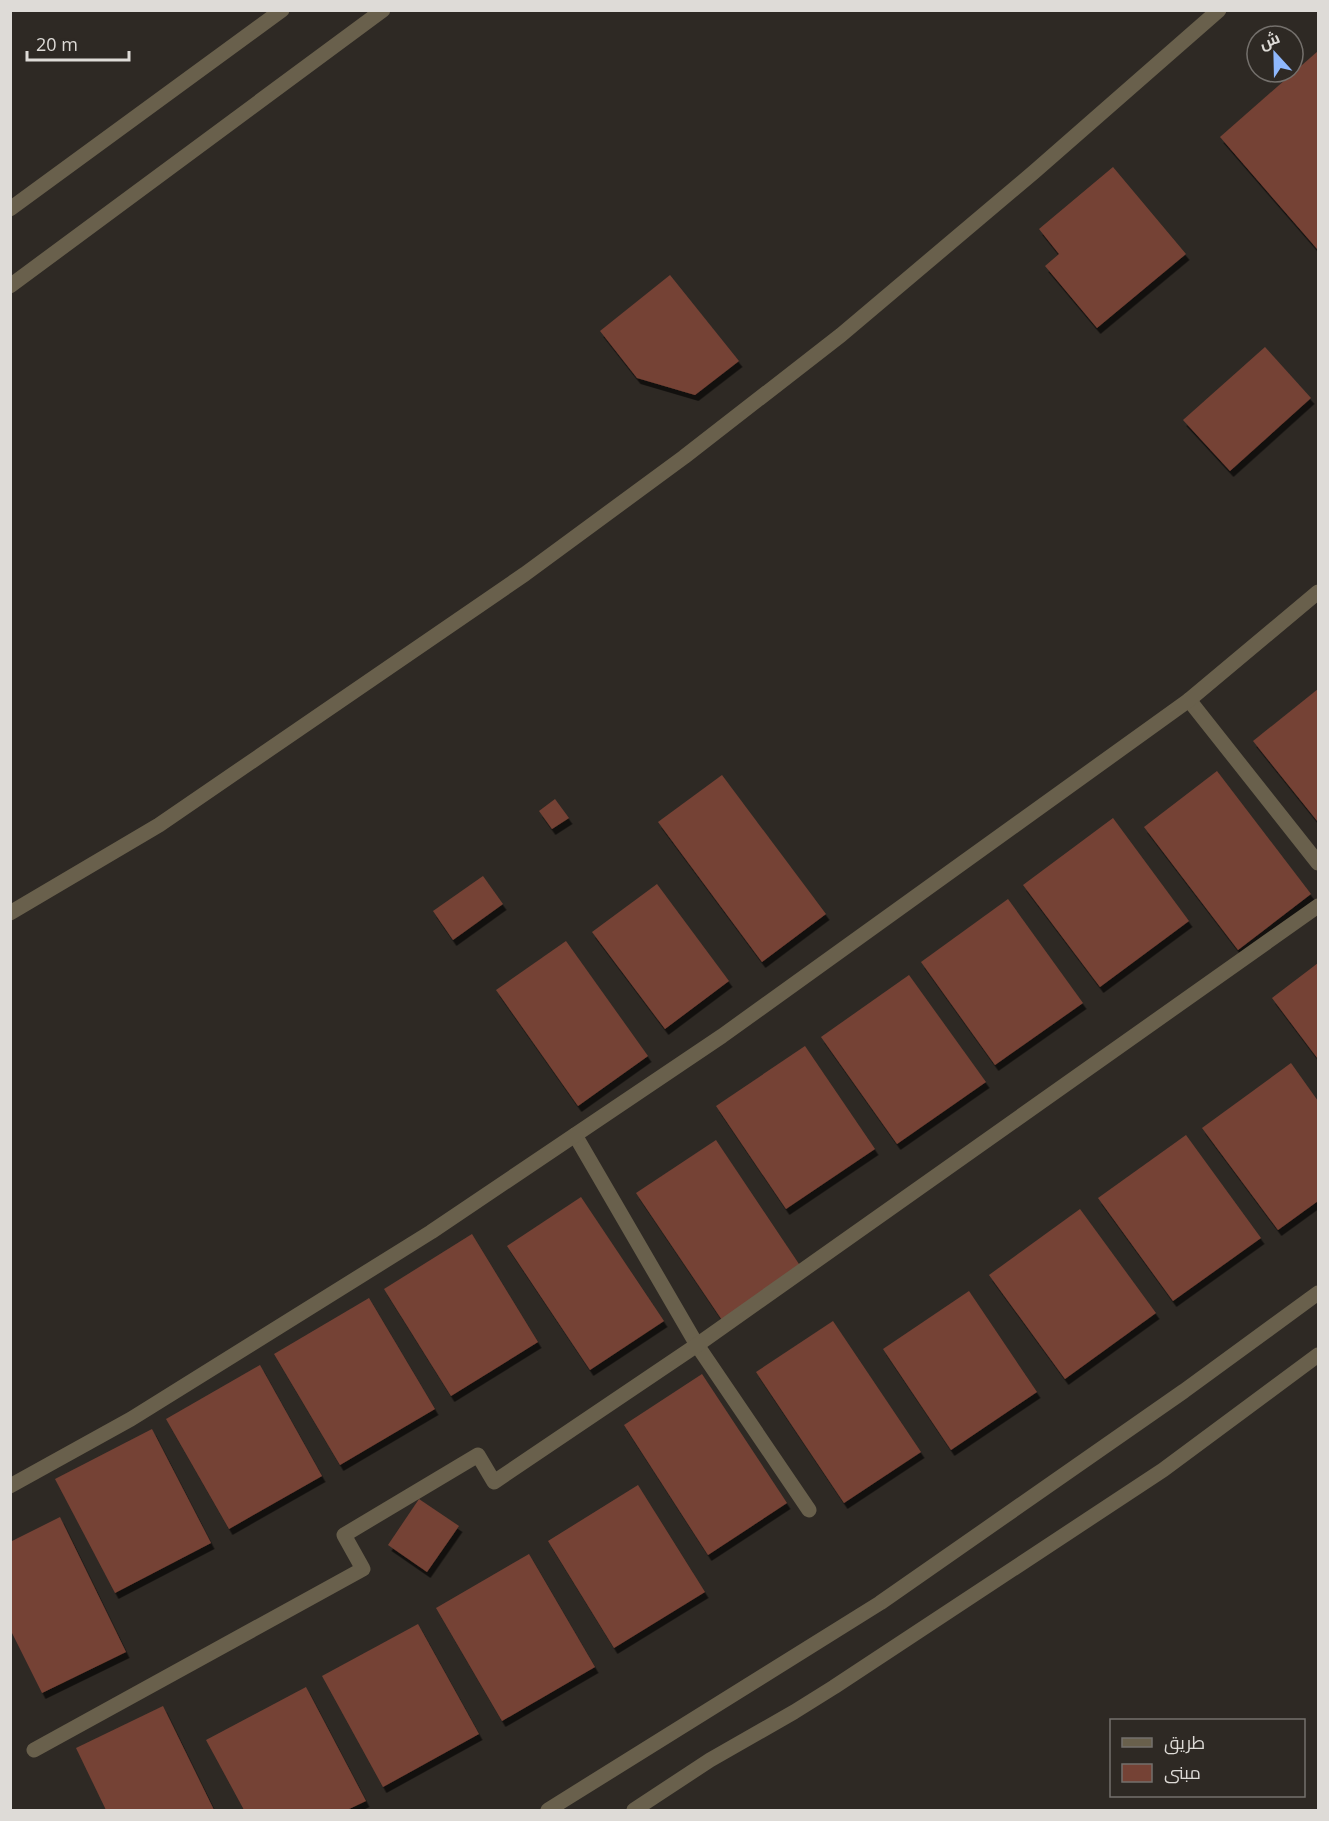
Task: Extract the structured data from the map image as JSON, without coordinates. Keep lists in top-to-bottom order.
{
  "legend": ["طريق", "مبنى"],
  "scale_bar": "20 m",
  "north": "top"
}
